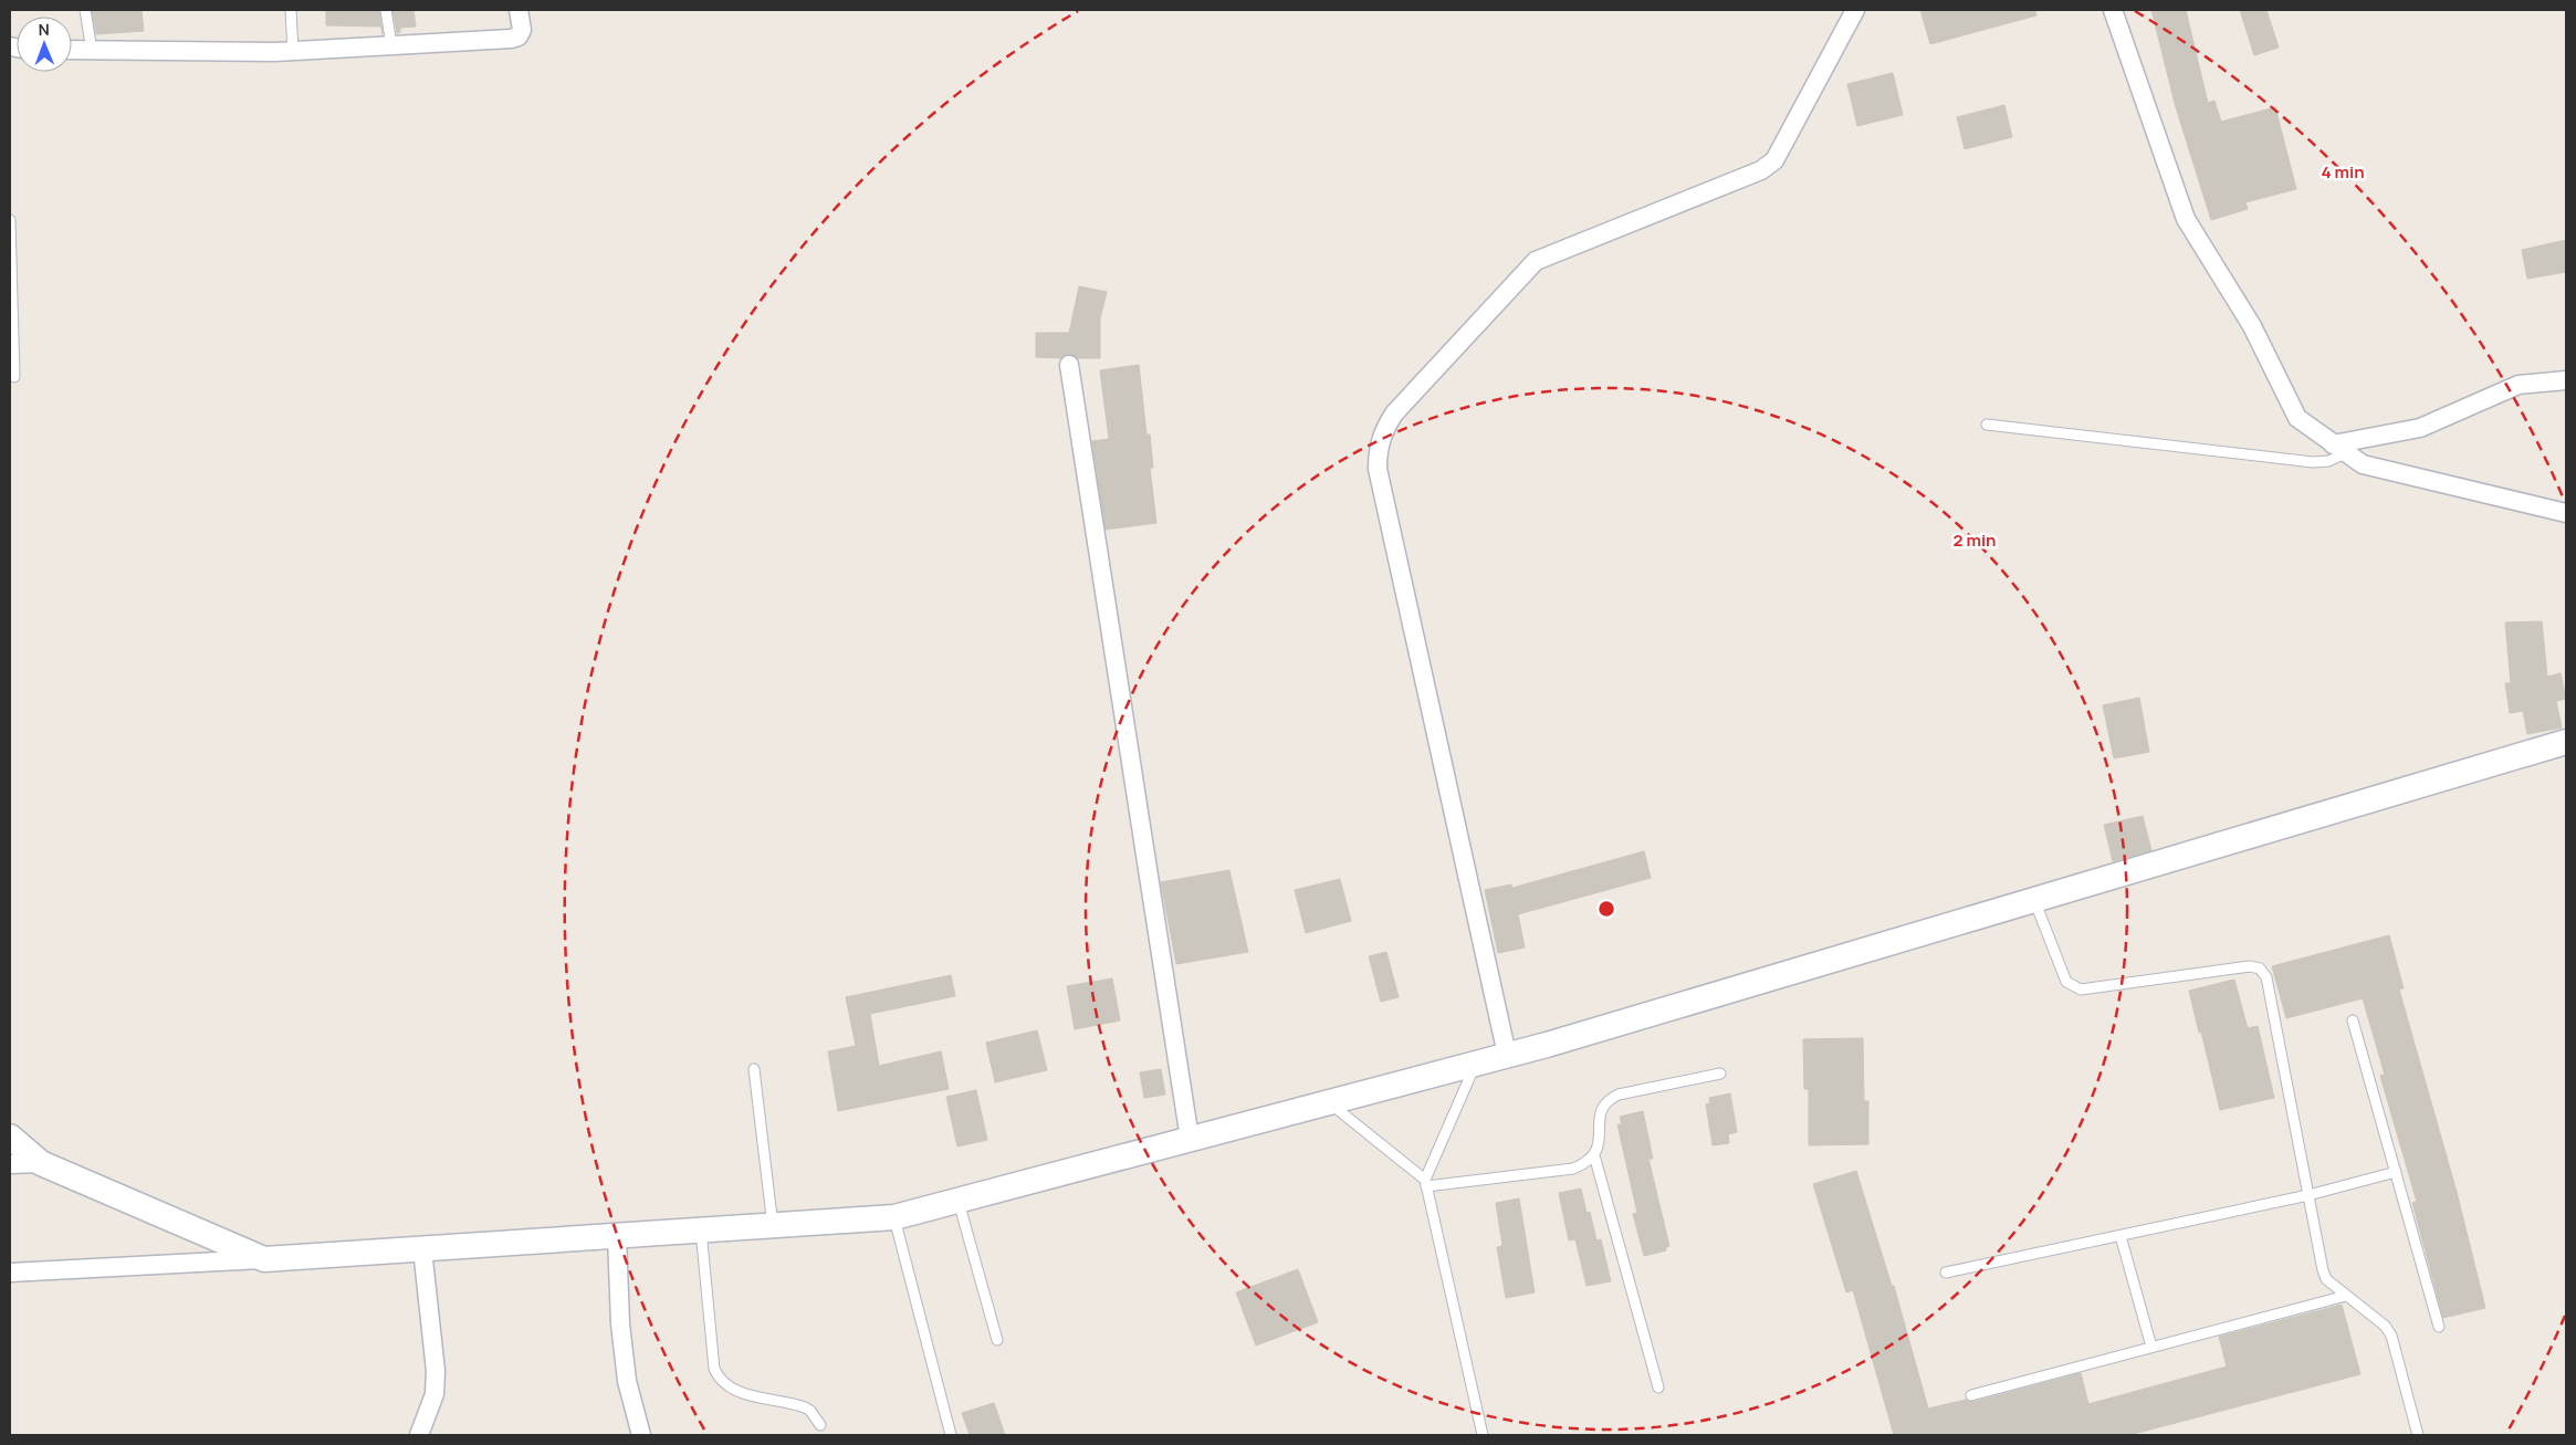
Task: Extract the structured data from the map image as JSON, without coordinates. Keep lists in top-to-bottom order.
{
  "north": "top",
  "rings": ["4 min", "2 min"]
}
